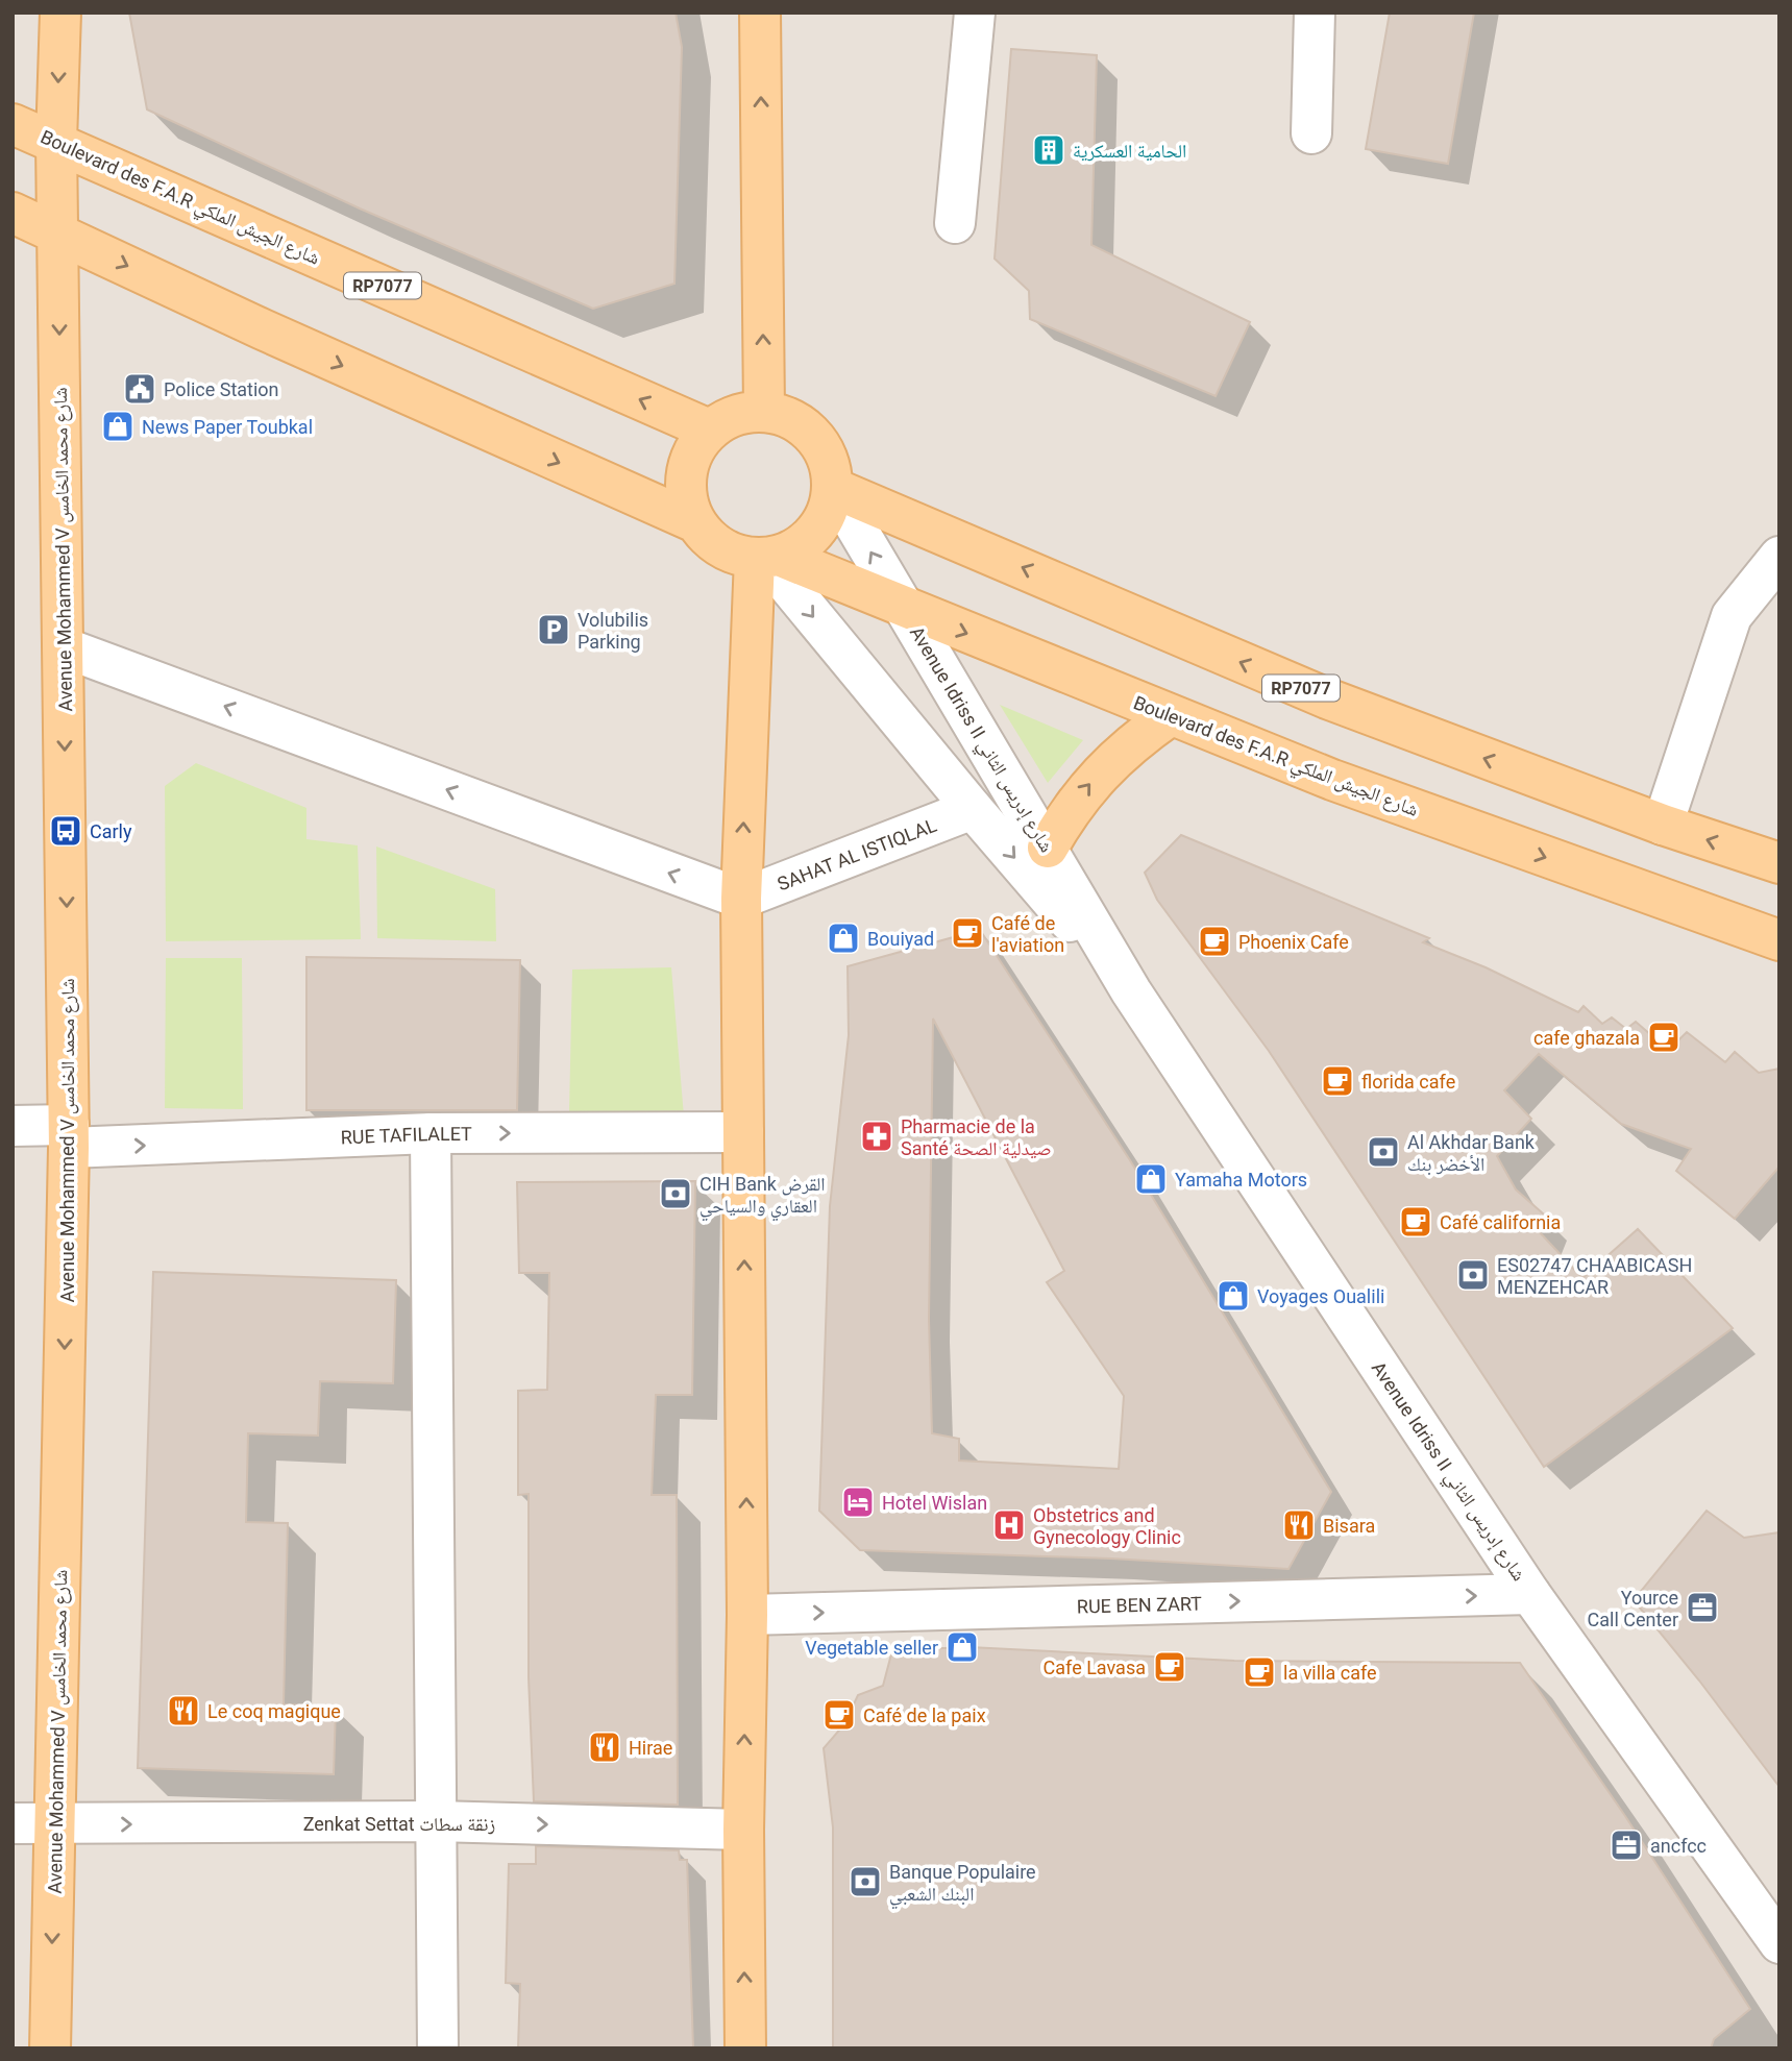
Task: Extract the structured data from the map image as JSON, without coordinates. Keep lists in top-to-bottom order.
{
  "streets": {
    "main road": ["Boulevard des F.A.R شارع الجيش الملكي", "RP7077", "Avenue Mohammed V شارع محمد الخامس"],
    "street": [
      "Avenue Idriss II شارع إدريس الثاني",
      "SAHAT AL ISTIQLAL",
      "RUE TAFILALET",
      "RUE BEN ZART",
      "Zenkat Settat زنقة سطات"
    ]
  },
  "crossings": [
    ["Boulevard des F.A.R شارع الجيش الملكي", "RP7077"],
    ["Boulevard des F.A.R شارع الجيش الملكي", "Avenue Mohammed V شارع محمد الخامس"],
    ["Boulevard des F.A.R شارع الجيش الملكي", "Avenue Idriss II شارع إدريس الثاني"],
    ["RP7077", "Avenue Idriss II شارع إدريس الثاني"],
    ["Avenue Mohammed V شارع محمد الخامس", "RUE TAFILALET"],
    ["Avenue Mohammed V شارع محمد الخامس", "Zenkat Settat زنقة سطات"],
    ["Avenue Idriss II شارع إدريس الثاني", "SAHAT AL ISTIQLAL"],
    ["Avenue Idriss II شارع إدريس الثاني", "RUE BEN ZART"]
  ],
  "one_way": ["Avenue Mohammed V شارع محمد الخامس", "RUE BEN ZART", "Zenkat Settat زنقة سطات"],
  "places": {
    "building": ["الحامية العسكرية"],
    "public building": ["Police Station"],
    "shop": [
      "News Paper Toubkal",
      "Bouiyad",
      "Yamaha Motors",
      "Voyages Oualili",
      "Vegetable seller"
    ],
    "parking": ["Volubilis Parking"],
    "bus stop": ["Carly"],
    "cafe": [
      "Café de l'aviation",
      "Phoenix Cafe",
      "cafe ghazala",
      "florida cafe",
      "Café california",
      "Cafe Lavasa",
      "la villa cafe",
      "Café de la paix"
    ],
    "pharmacy": ["Pharmacie de la Santé صيدلية الصحة"],
    "bank": [
      "Al Akhdar Bank الأخضر بنك",
      "CIH Bank القرض العقاري والسياحي",
      "ES02747 CHAABICASH MENZEHCAR",
      "Banque Populaire البنك الشعبي"
    ],
    "hotel": ["Hotel Wislan"],
    "hospital": ["Obstetrics and Gynecology Clinic"],
    "restaurant": ["Bisara", "Le coq magique", "Hirae"],
    "office": ["Yource Call Center", "ancfcc"]
  }
}
